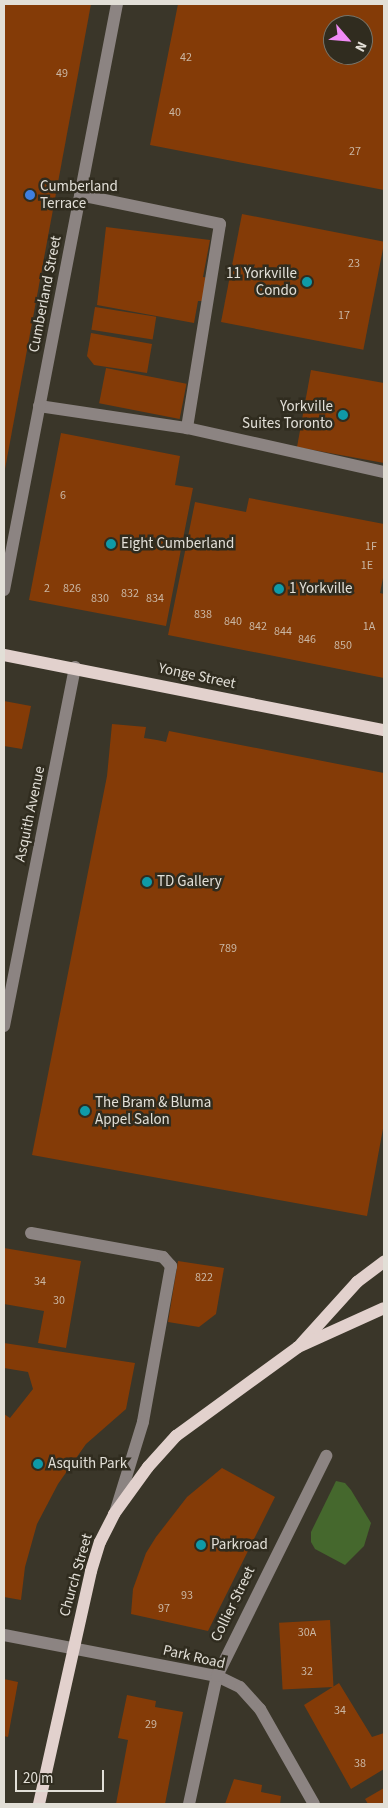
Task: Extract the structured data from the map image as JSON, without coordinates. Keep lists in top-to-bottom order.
{
  "streets": {
    "main road": ["Yonge Street", "Church Street"],
    "street": [
      "Cumberland Street",
      "Asquith Avenue",
      "Collier Street",
      "Park Road"
    ]
  },
  "crossings": [
    ["Yonge Street", "Asquith Avenue"],
    ["Church Street", "Park Road"],
    ["Collier Street", "Park Road"]
  ],
  "places": [
    "Cumberland Terrace",
    "11 Yorkville Condo",
    "Yorkville Suites Toronto",
    "Eight Cumberland",
    "1 Yorkville",
    "TD Gallery",
    "The Bram & Bluma Appel Salon",
    "Asquith Park",
    "Parkroad"
  ],
  "house_numbers": [
    "42",
    "49",
    "40",
    "27",
    "23",
    "17",
    "6",
    "1F",
    "1E",
    "2",
    "826",
    "832",
    "830",
    "834",
    "838",
    "840",
    "842",
    "1A",
    "844",
    "846",
    "850",
    "789",
    "822",
    "34",
    "30",
    "93",
    "97",
    "30A",
    "32",
    "34",
    "29",
    "38"
  ],
  "scale_bar": "20 m",
  "north": "bottom right"
}
